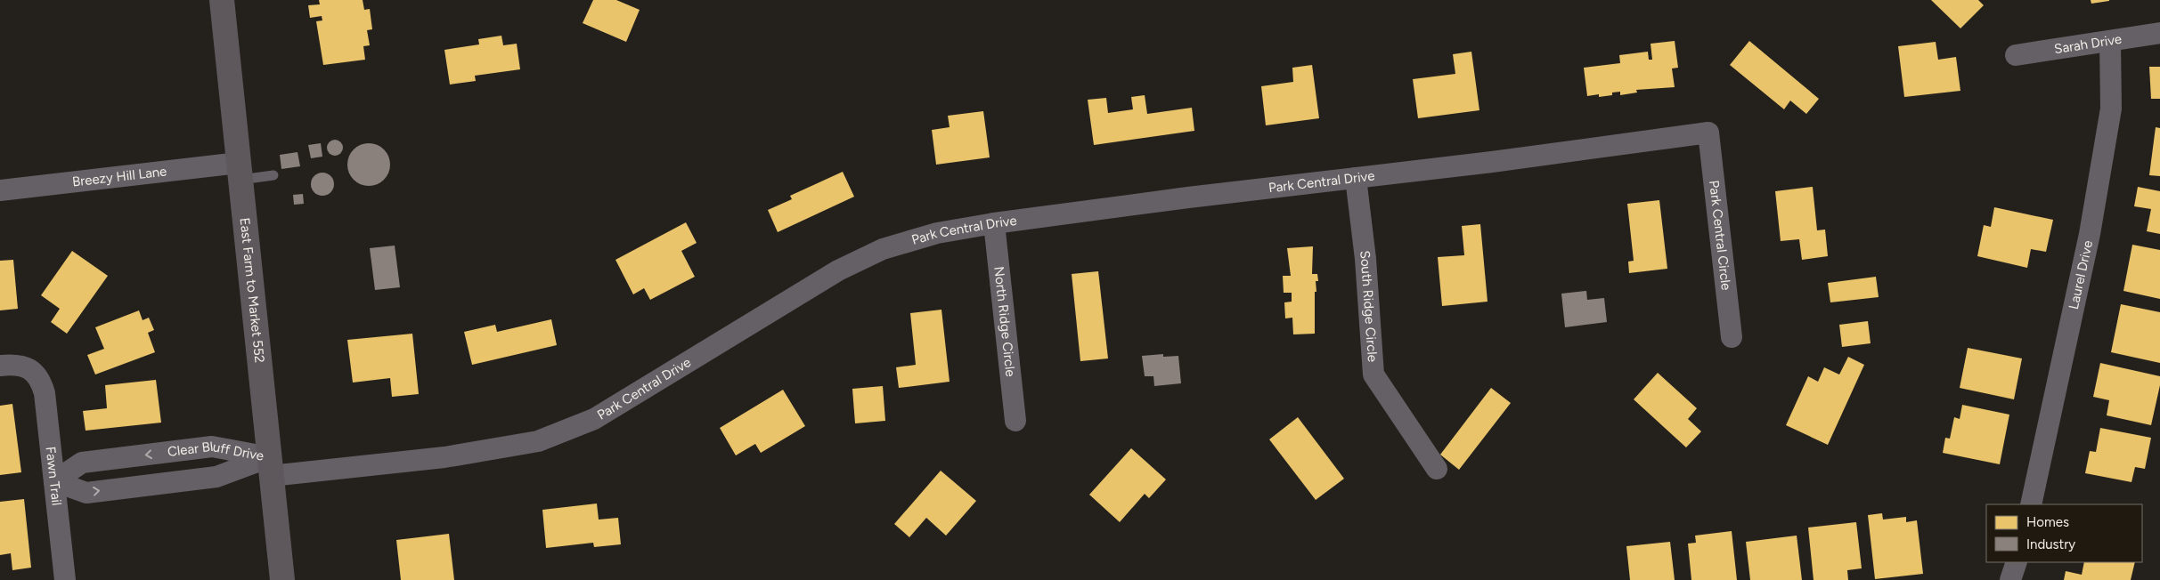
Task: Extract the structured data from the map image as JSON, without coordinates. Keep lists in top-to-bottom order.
{
  "streets": {
    "main road": ["East Farm to Market 552"],
    "street": [
      "Sarah Drive",
      "Breezy Hill Lane",
      "Park Central Drive",
      "Park Central Circle",
      "Laurel Drive",
      "South Ridge Circle",
      "North Ridge Circle",
      "Clear Bluff Drive",
      "Fawn Trail"
    ]
  },
  "crossings": [
    ["Sarah Drive", "Laurel Drive"],
    ["Breezy Hill Lane", "East Farm to Market 552"],
    ["Park Central Drive", "Park Central Circle"],
    ["Park Central Drive", "East Farm to Market 552"],
    ["Park Central Drive", "South Ridge Circle"],
    ["Park Central Drive", "North Ridge Circle"],
    ["Park Central Drive", "Clear Bluff Drive"],
    ["East Farm to Market 552", "Clear Bluff Drive"],
    ["Clear Bluff Drive", "Fawn Trail"]
  ],
  "legend": ["Homes", "Industry"]
}
